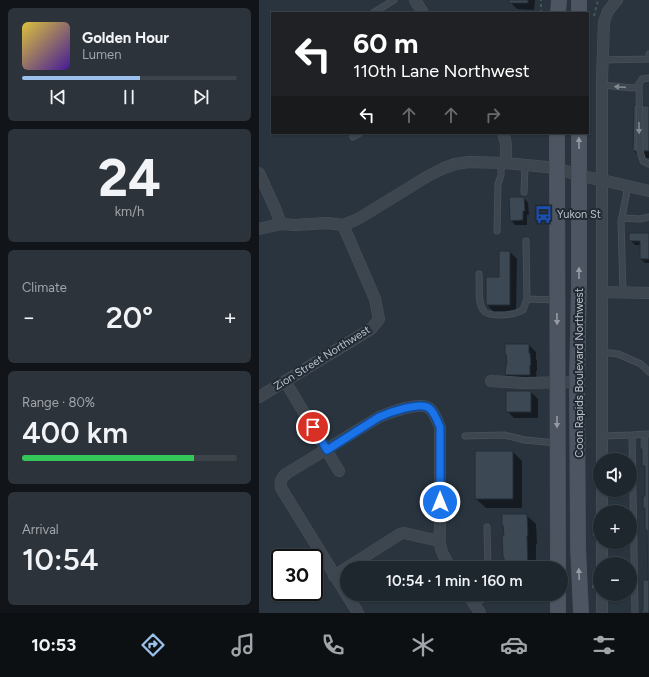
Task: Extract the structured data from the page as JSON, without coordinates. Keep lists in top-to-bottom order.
{
  "streets": {
    "main road": ["Coon Rapids Boulevard Northwest"],
    "street": ["Zion Street Northwest"]
  },
  "places": {
    "bus stop": ["Yukon St"]
  },
  "page": {
    "turn": ["60 m", "110th Lane Northwest"],
    "song": ["Golden Hour", "Lumen"],
    "tile": [
      ["24", "km/h"],
      "Climate",
      ["Range · 80%", "400 km"],
      ["Arrival", "10:54"]
    ],
    "heat": ["−", "20°", "+"],
    "map_buttons": ["+", "−"],
    "limit": "30",
    "trip": "10:54 · 1 min · 160 m",
    "tabs": "10:53"
  }
}
